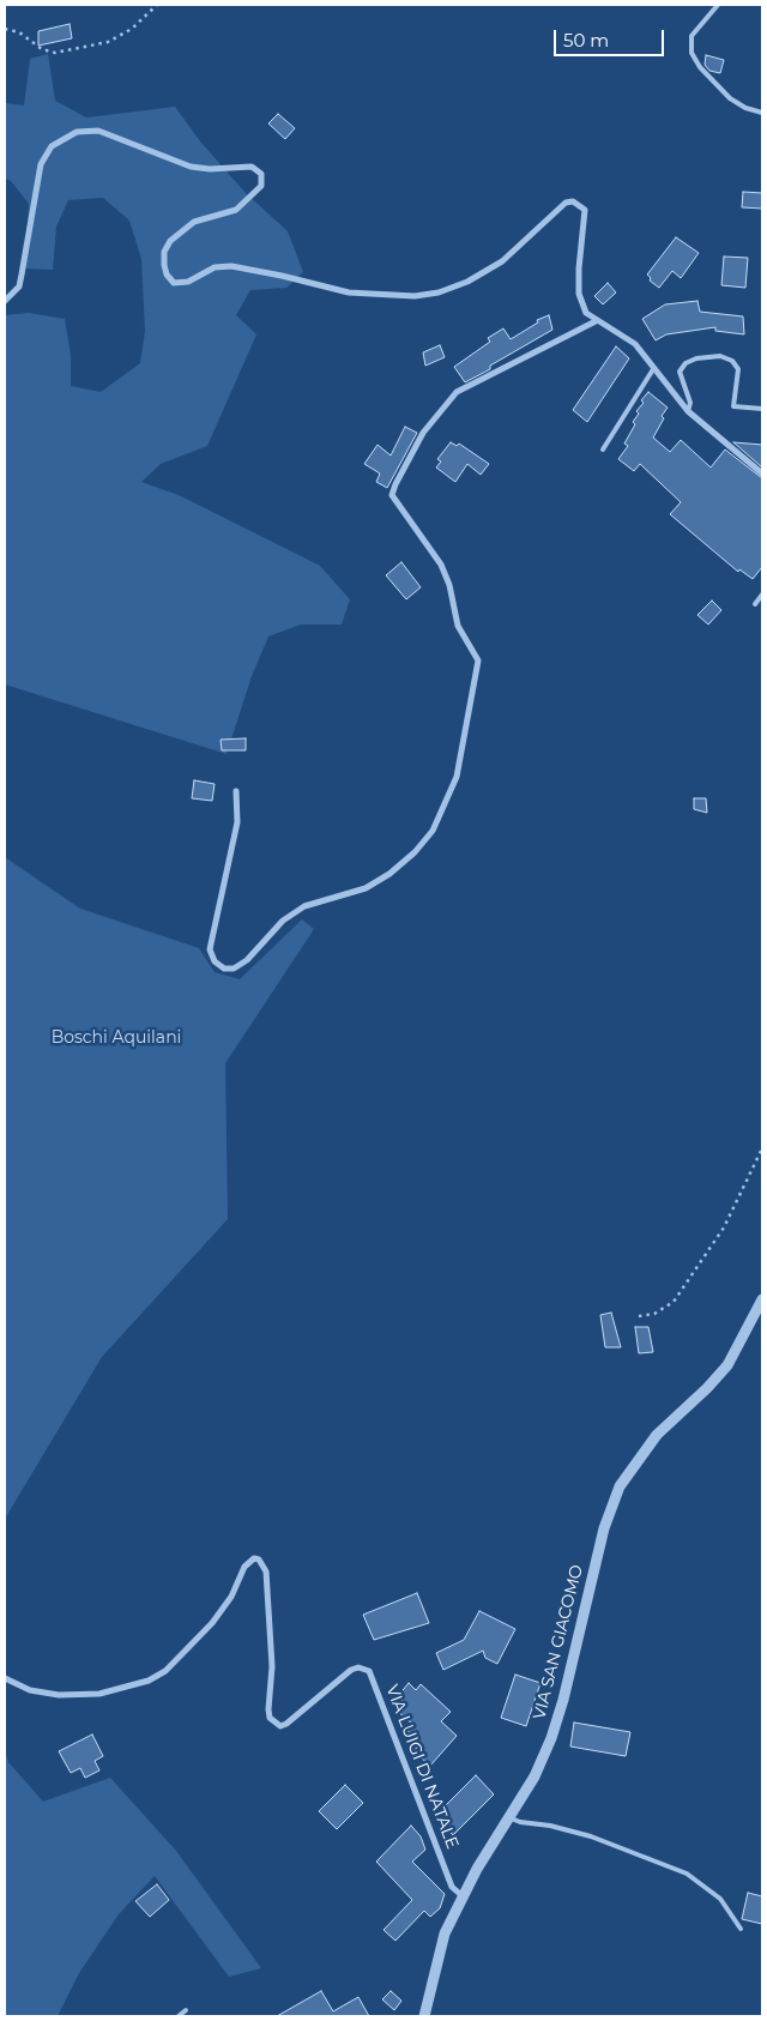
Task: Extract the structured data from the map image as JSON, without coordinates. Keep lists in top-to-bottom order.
{
  "streets": {
    "street": ["VIA SAN GIACOMO", "VIA LUIGI DI NATALE"]
  },
  "crossings": [
    ["VIA SAN GIACOMO", "VIA LUIGI DI NATALE"]
  ],
  "parks": ["Boschi Aquilani"],
  "scale_bar": "50 m"
}
